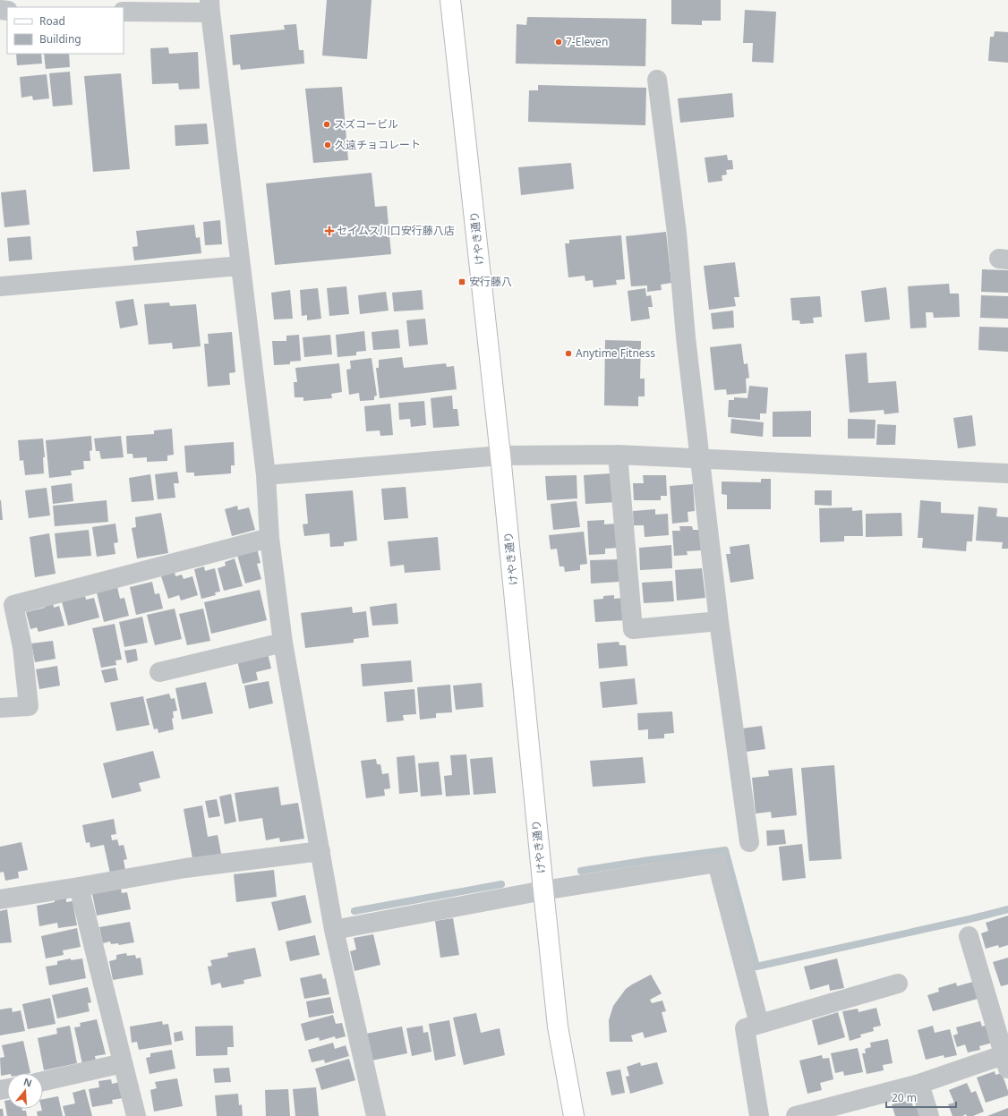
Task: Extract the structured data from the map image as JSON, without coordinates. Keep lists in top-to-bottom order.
{
  "streets": {
    "street": ["けやき通り"]
  },
  "places": {
    "other": [
      "7-Eleven",
      "スズコービル",
      "久遠チョコレート",
      "Anytime Fitness"
    ],
    "health": ["セイムス川口安行藤八店"],
    "transit": ["安行藤八"]
  },
  "legend": ["Road", "Building"],
  "scale_bar": "20 m",
  "north": "top"
}
